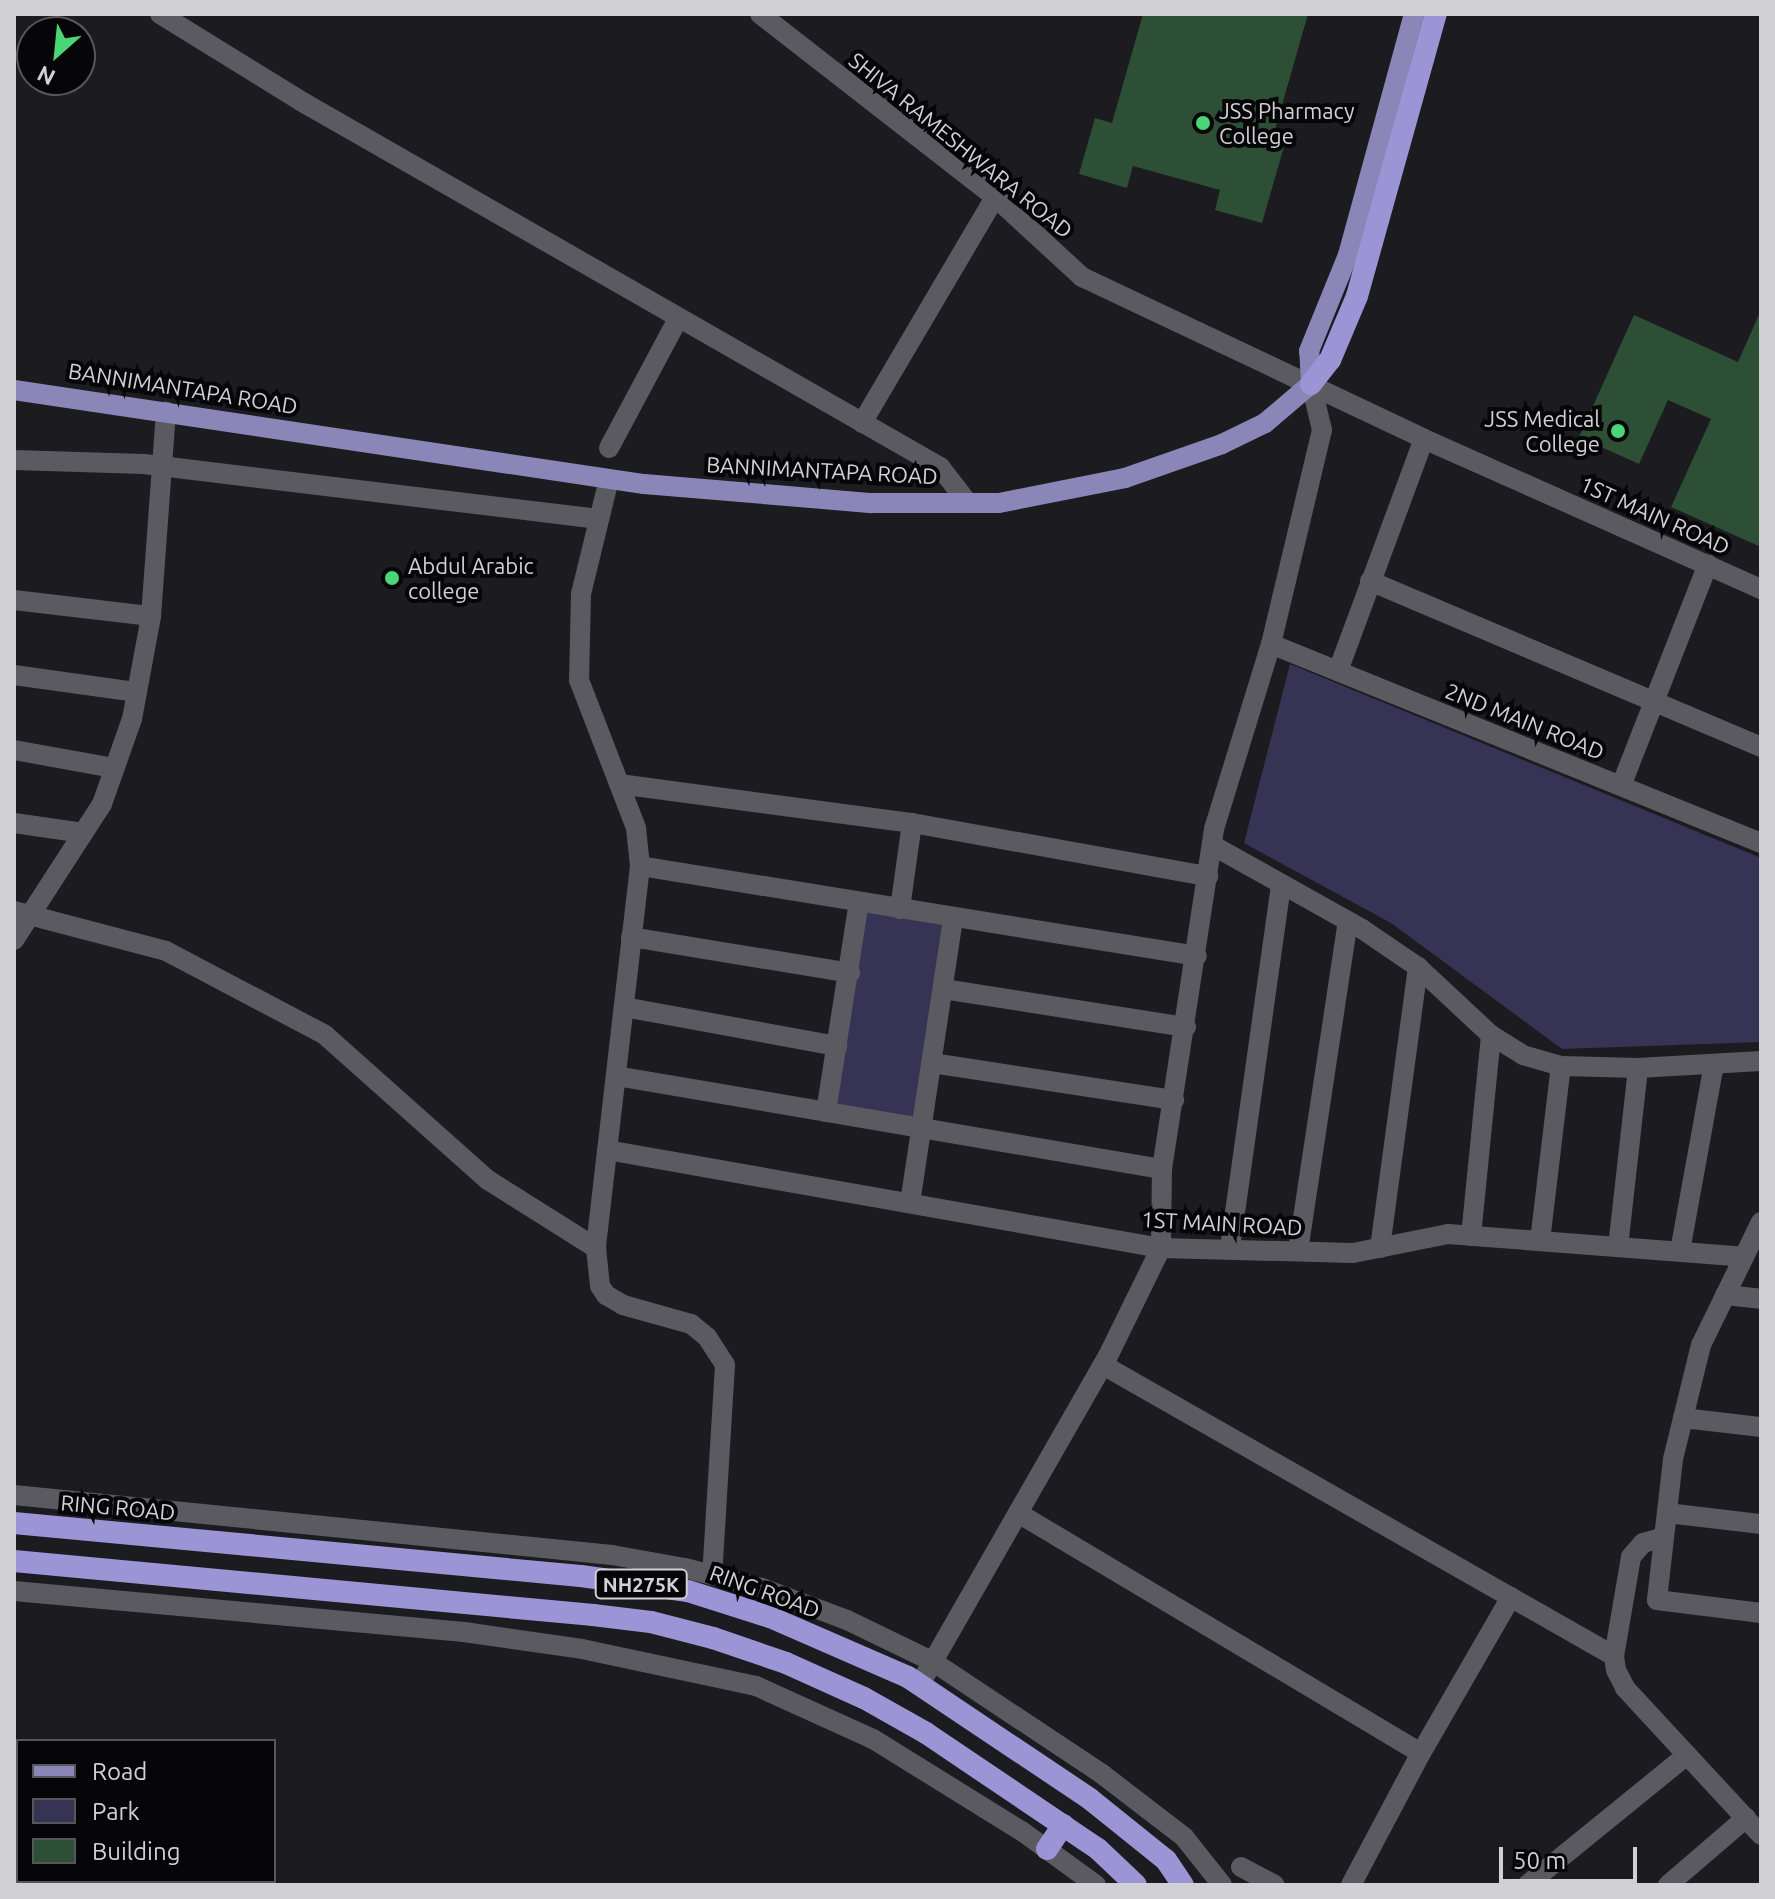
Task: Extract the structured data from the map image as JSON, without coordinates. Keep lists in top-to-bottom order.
{
  "streets": {
    "highway": ["BANNIMANTAPA ROAD", "RING ROAD", "NH275K"],
    "street": ["SHIVA RAMESHWARA ROAD", "1ST MAIN ROAD", "2ND MAIN ROAD"]
  },
  "crossings": [
    ["SHIVA RAMESHWARA ROAD", "BANNIMANTAPA ROAD"],
    ["SHIVA RAMESHWARA ROAD", "1ST MAIN ROAD"],
    ["BANNIMANTAPA ROAD", "1ST MAIN ROAD"]
  ],
  "places": ["JSS Pharmacy College", "JSS Medical College", "Abdul Arabic college"],
  "legend": ["Road", "Park", "Building"],
  "scale_bar": "50 m",
  "north": "bottom left"
}
